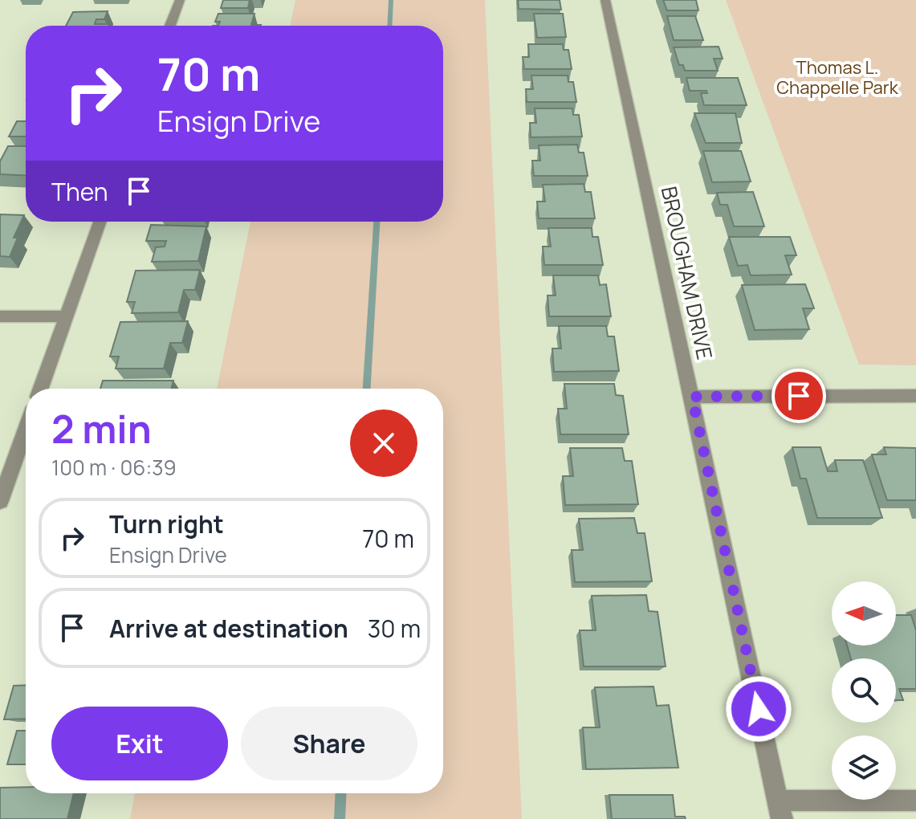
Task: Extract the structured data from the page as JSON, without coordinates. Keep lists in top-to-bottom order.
{
  "streets": {
    "street": ["BROUGHAM DRIVE"]
  },
  "parks": ["Thomas L. Chappelle Park"],
  "north": "left",
  "page": {
    "turn": ["70 m", "Ensign Drive"],
    "then": "Then",
    "heading": ["2 min", "100 m · 06:39"],
    "list": [
      {
        "name": "Turn right",
        "note": "Ensign Drive",
        "value": "70 m"
      },
      {
        "name": "Arrive at destination",
        "value": "30 m"
      }
    ],
    "buttons": ["Exit", "Share"]
  }
}
